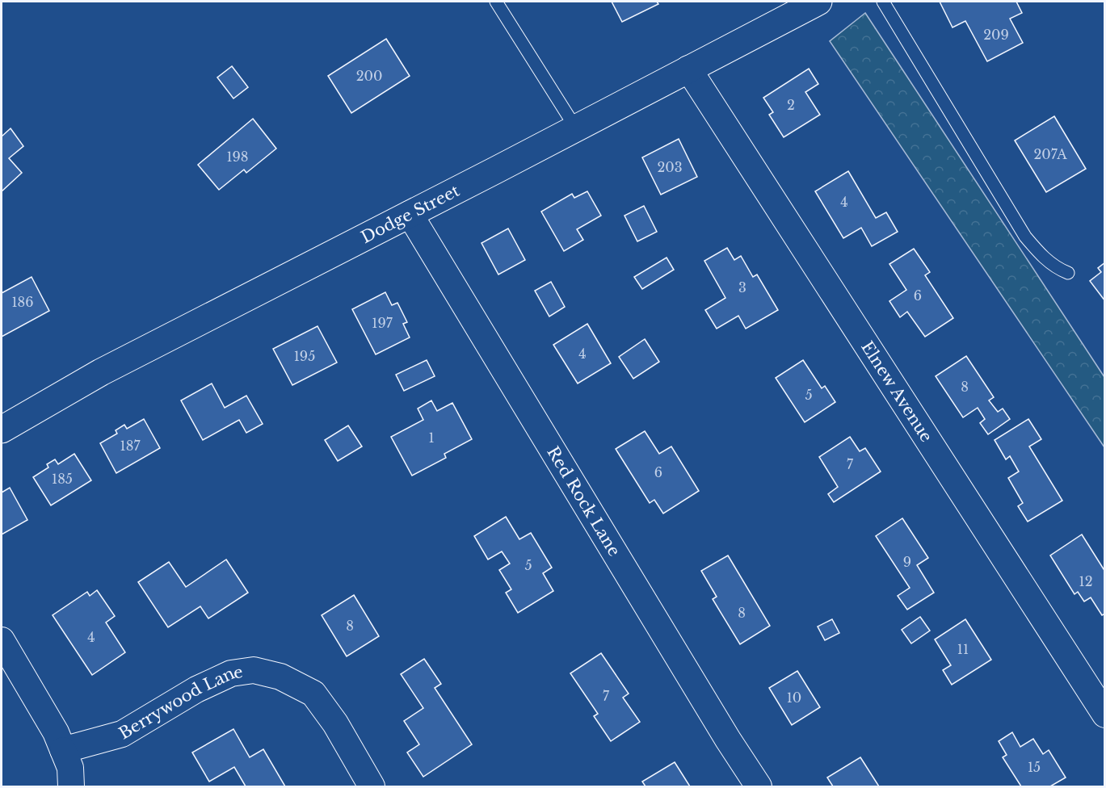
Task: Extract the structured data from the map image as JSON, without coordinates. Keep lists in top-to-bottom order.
{
  "streets": {
    "main road": ["Dodge Street"],
    "street": ["Elnew Avenue", "Red Rock Lane", "Berrywood Lane"]
  },
  "crossings": [
    ["Dodge Street", "Elnew Avenue"],
    ["Dodge Street", "Red Rock Lane"]
  ],
  "house_numbers": [
    "209",
    "200",
    "2",
    "207A",
    "198",
    "203",
    "4",
    "3",
    "6",
    "186",
    "197",
    "4",
    "195",
    "8",
    "5",
    "1",
    "187",
    "7",
    "6",
    "185",
    "9",
    "5",
    "12",
    "8",
    "8",
    "4",
    "11",
    "7",
    "10",
    "15"
  ]
}
